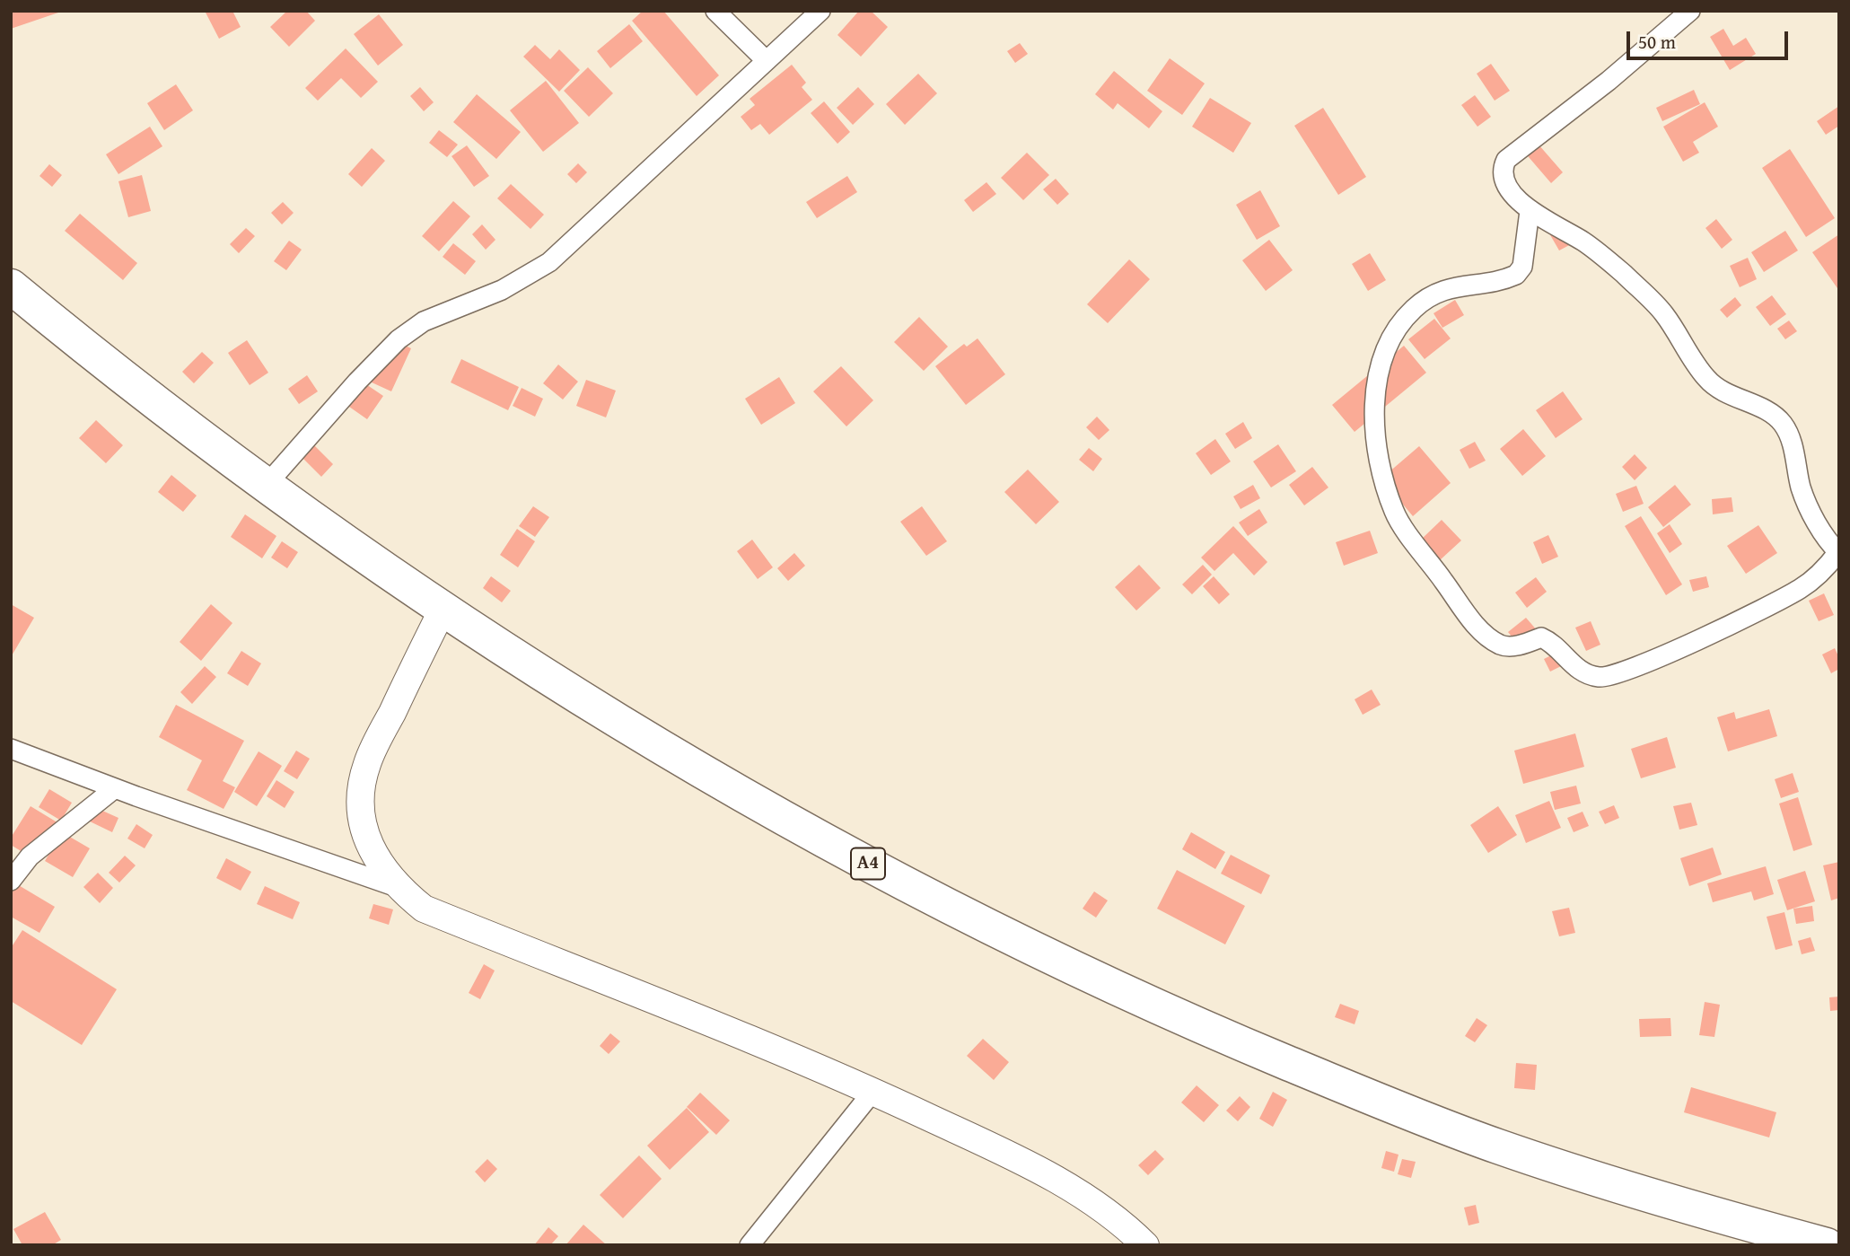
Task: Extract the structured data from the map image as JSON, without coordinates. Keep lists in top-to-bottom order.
{
  "streets": {
    "highway": ["A4"]
  },
  "scale_bar": "50 m"
}
